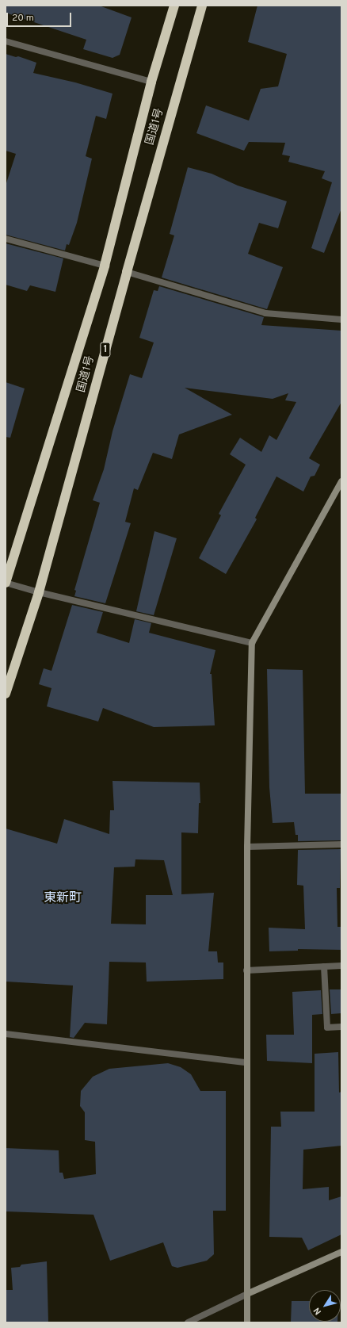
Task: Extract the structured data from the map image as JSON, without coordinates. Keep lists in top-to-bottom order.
{
  "streets": {
    "highway": ["国道1号", "1"]
  },
  "districts": ["東新町"],
  "scale_bar": "20 m",
  "north": "bottom left"
}
